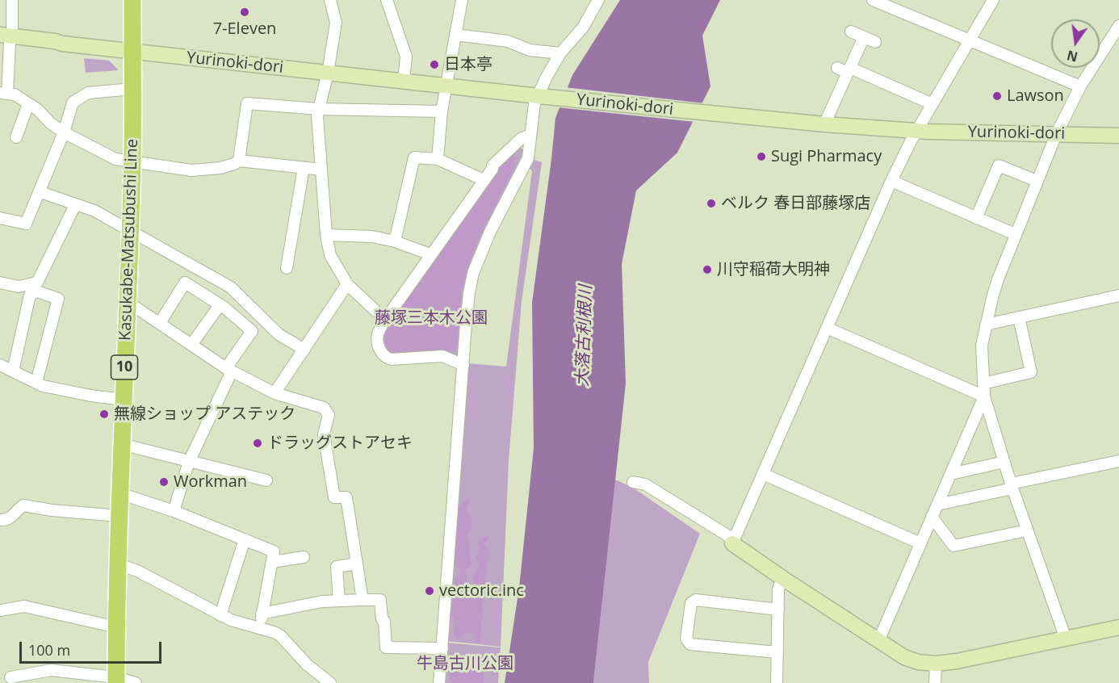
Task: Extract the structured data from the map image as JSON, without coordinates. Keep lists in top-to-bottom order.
{
  "streets": {
    "main road": ["Kasukabe-Matsubushi Line", "10"],
    "street": ["Yurinoki-dori"]
  },
  "crossings": [
    ["Yurinoki-dori", "Kasukabe-Matsubushi Line"]
  ],
  "water": ["大落古利根川"],
  "parks": ["藤塚三本木公園", "牛島古川公園"],
  "places": [
    "7-Eleven",
    "日本亭",
    "Lawson",
    "Sugi Pharmacy",
    "ベルク 春日部藤塚店",
    "川守稲荷大明神",
    "無線ショップ アステック",
    "ドラッグストアセキ",
    "Workman",
    "vectoric.inc"
  ],
  "scale_bar": "100 m",
  "north": "bottom"
}
